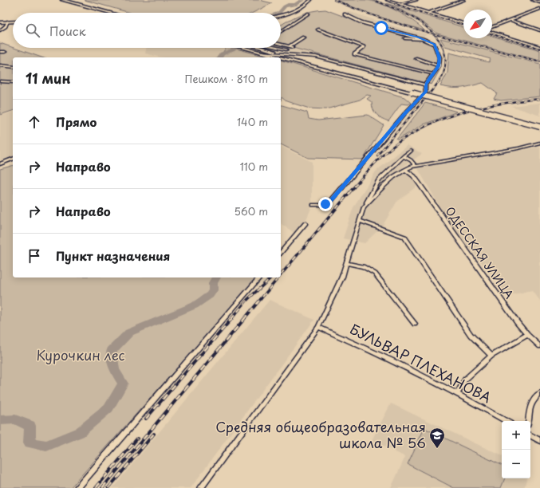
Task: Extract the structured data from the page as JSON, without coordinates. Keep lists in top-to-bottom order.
{
  "streets": {
    "street": ["ОДЕССКАЯ УЛИЦА", "БУЛЬВАР ПЛЕХАНОВА"]
  },
  "parks": ["Курочкин лес"],
  "places": {
    "school or university": ["Средняя общеобразовательная школа № 56"]
  },
  "north": "bottom left",
  "page": {
    "search": "Поиск",
    "heading": ["11 мин", "Пешком · 810 m"],
    "list": [
      ["Прямо", "140 m"],
      ["Направо", "110 m"],
      ["Направо", "560 m"],
      "Пункт назначения"
    ],
    "map_buttons": ["+", "−"]
  }
}
